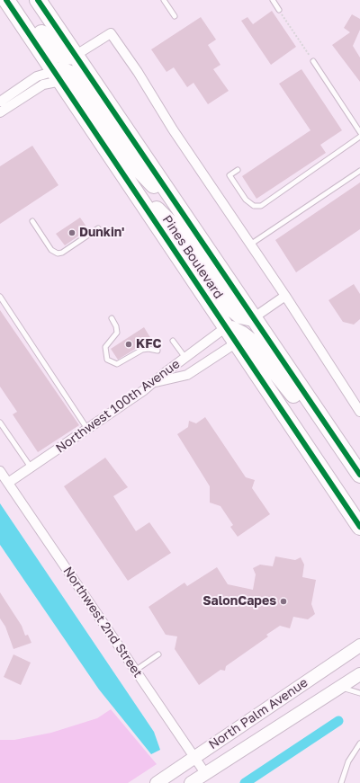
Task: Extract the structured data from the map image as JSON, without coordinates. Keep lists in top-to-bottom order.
{
  "streets": {
    "highway": ["Pines Boulevard"],
    "main road": ["North Palm Avenue"],
    "street": ["Northwest 100th Avenue", "Northwest 2nd Street"]
  },
  "crossings": [
    ["Pines Boulevard", "Northwest 100th Avenue"],
    ["Northwest 100th Avenue", "Northwest 2nd Street"],
    ["Northwest 2nd Street", "North Palm Avenue"]
  ],
  "places": ["Dunkin'", "KFC", "SalonCapes"]
}
